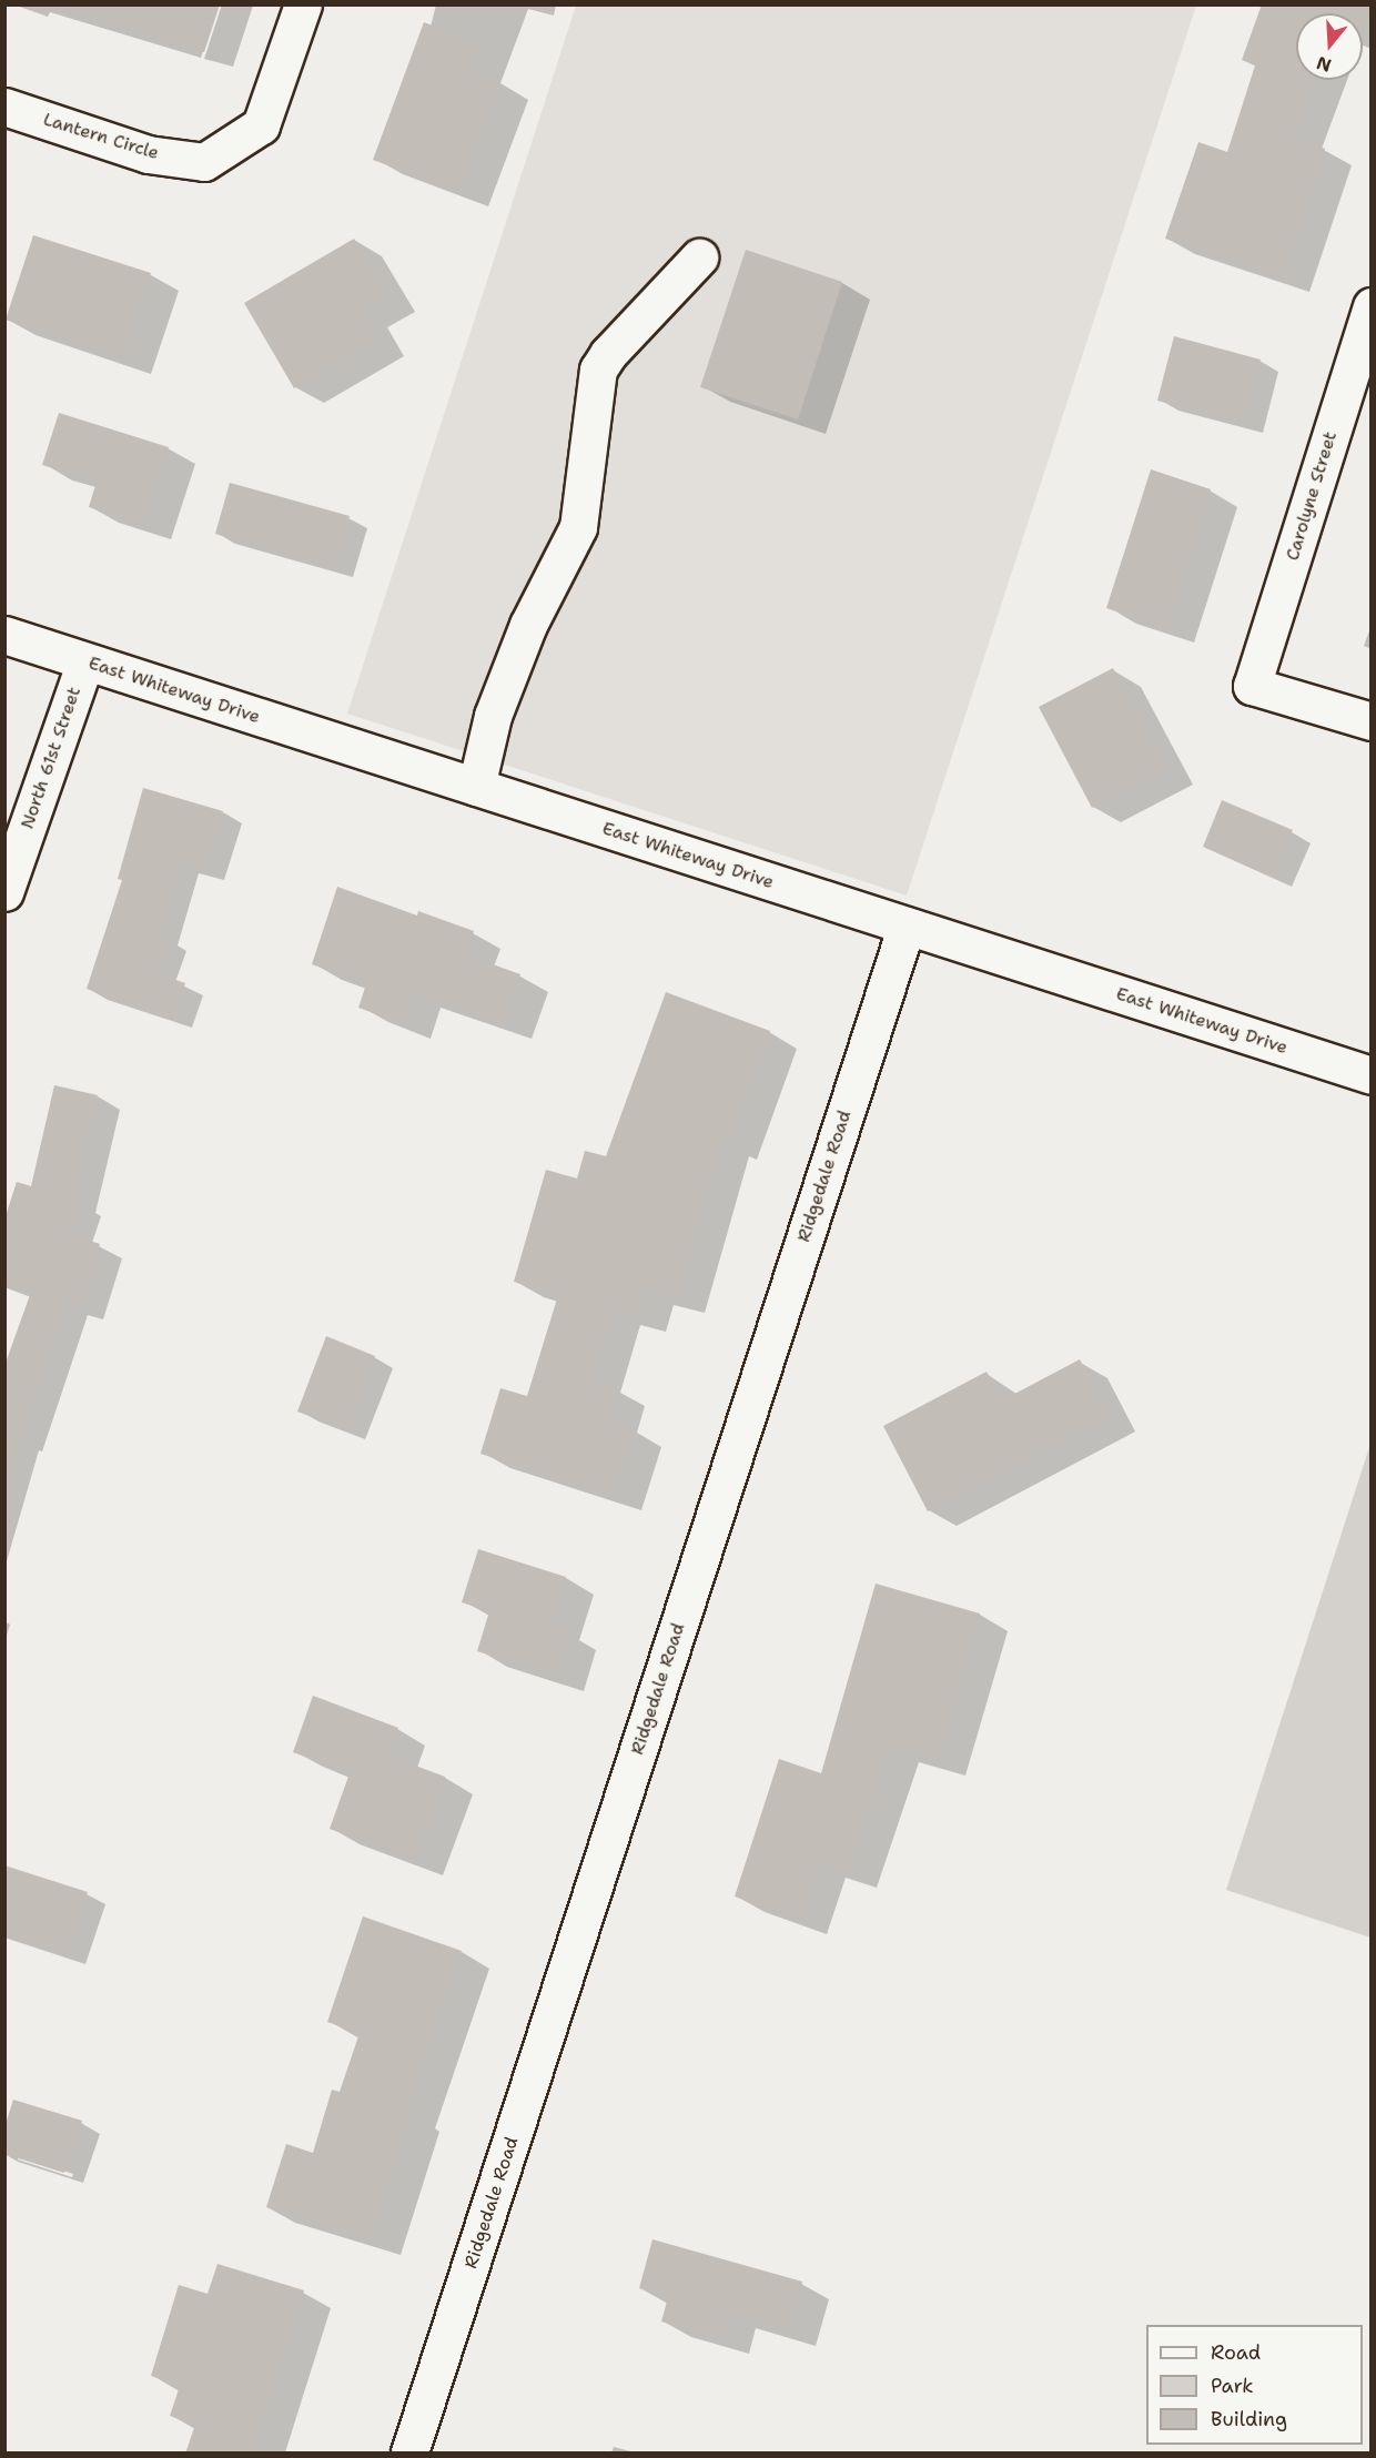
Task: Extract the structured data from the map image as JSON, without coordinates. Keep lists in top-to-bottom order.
{
  "streets": {
    "street": [
      "Lantern Circle",
      "Carolyne Street",
      "East Whiteway Drive",
      "North 61st Street",
      "Ridgedale Road"
    ]
  },
  "crossings": [
    ["East Whiteway Drive", "North 61st Street"],
    ["East Whiteway Drive", "Ridgedale Road"]
  ],
  "legend": ["Road", "Park", "Building"],
  "north": "bottom"
}
